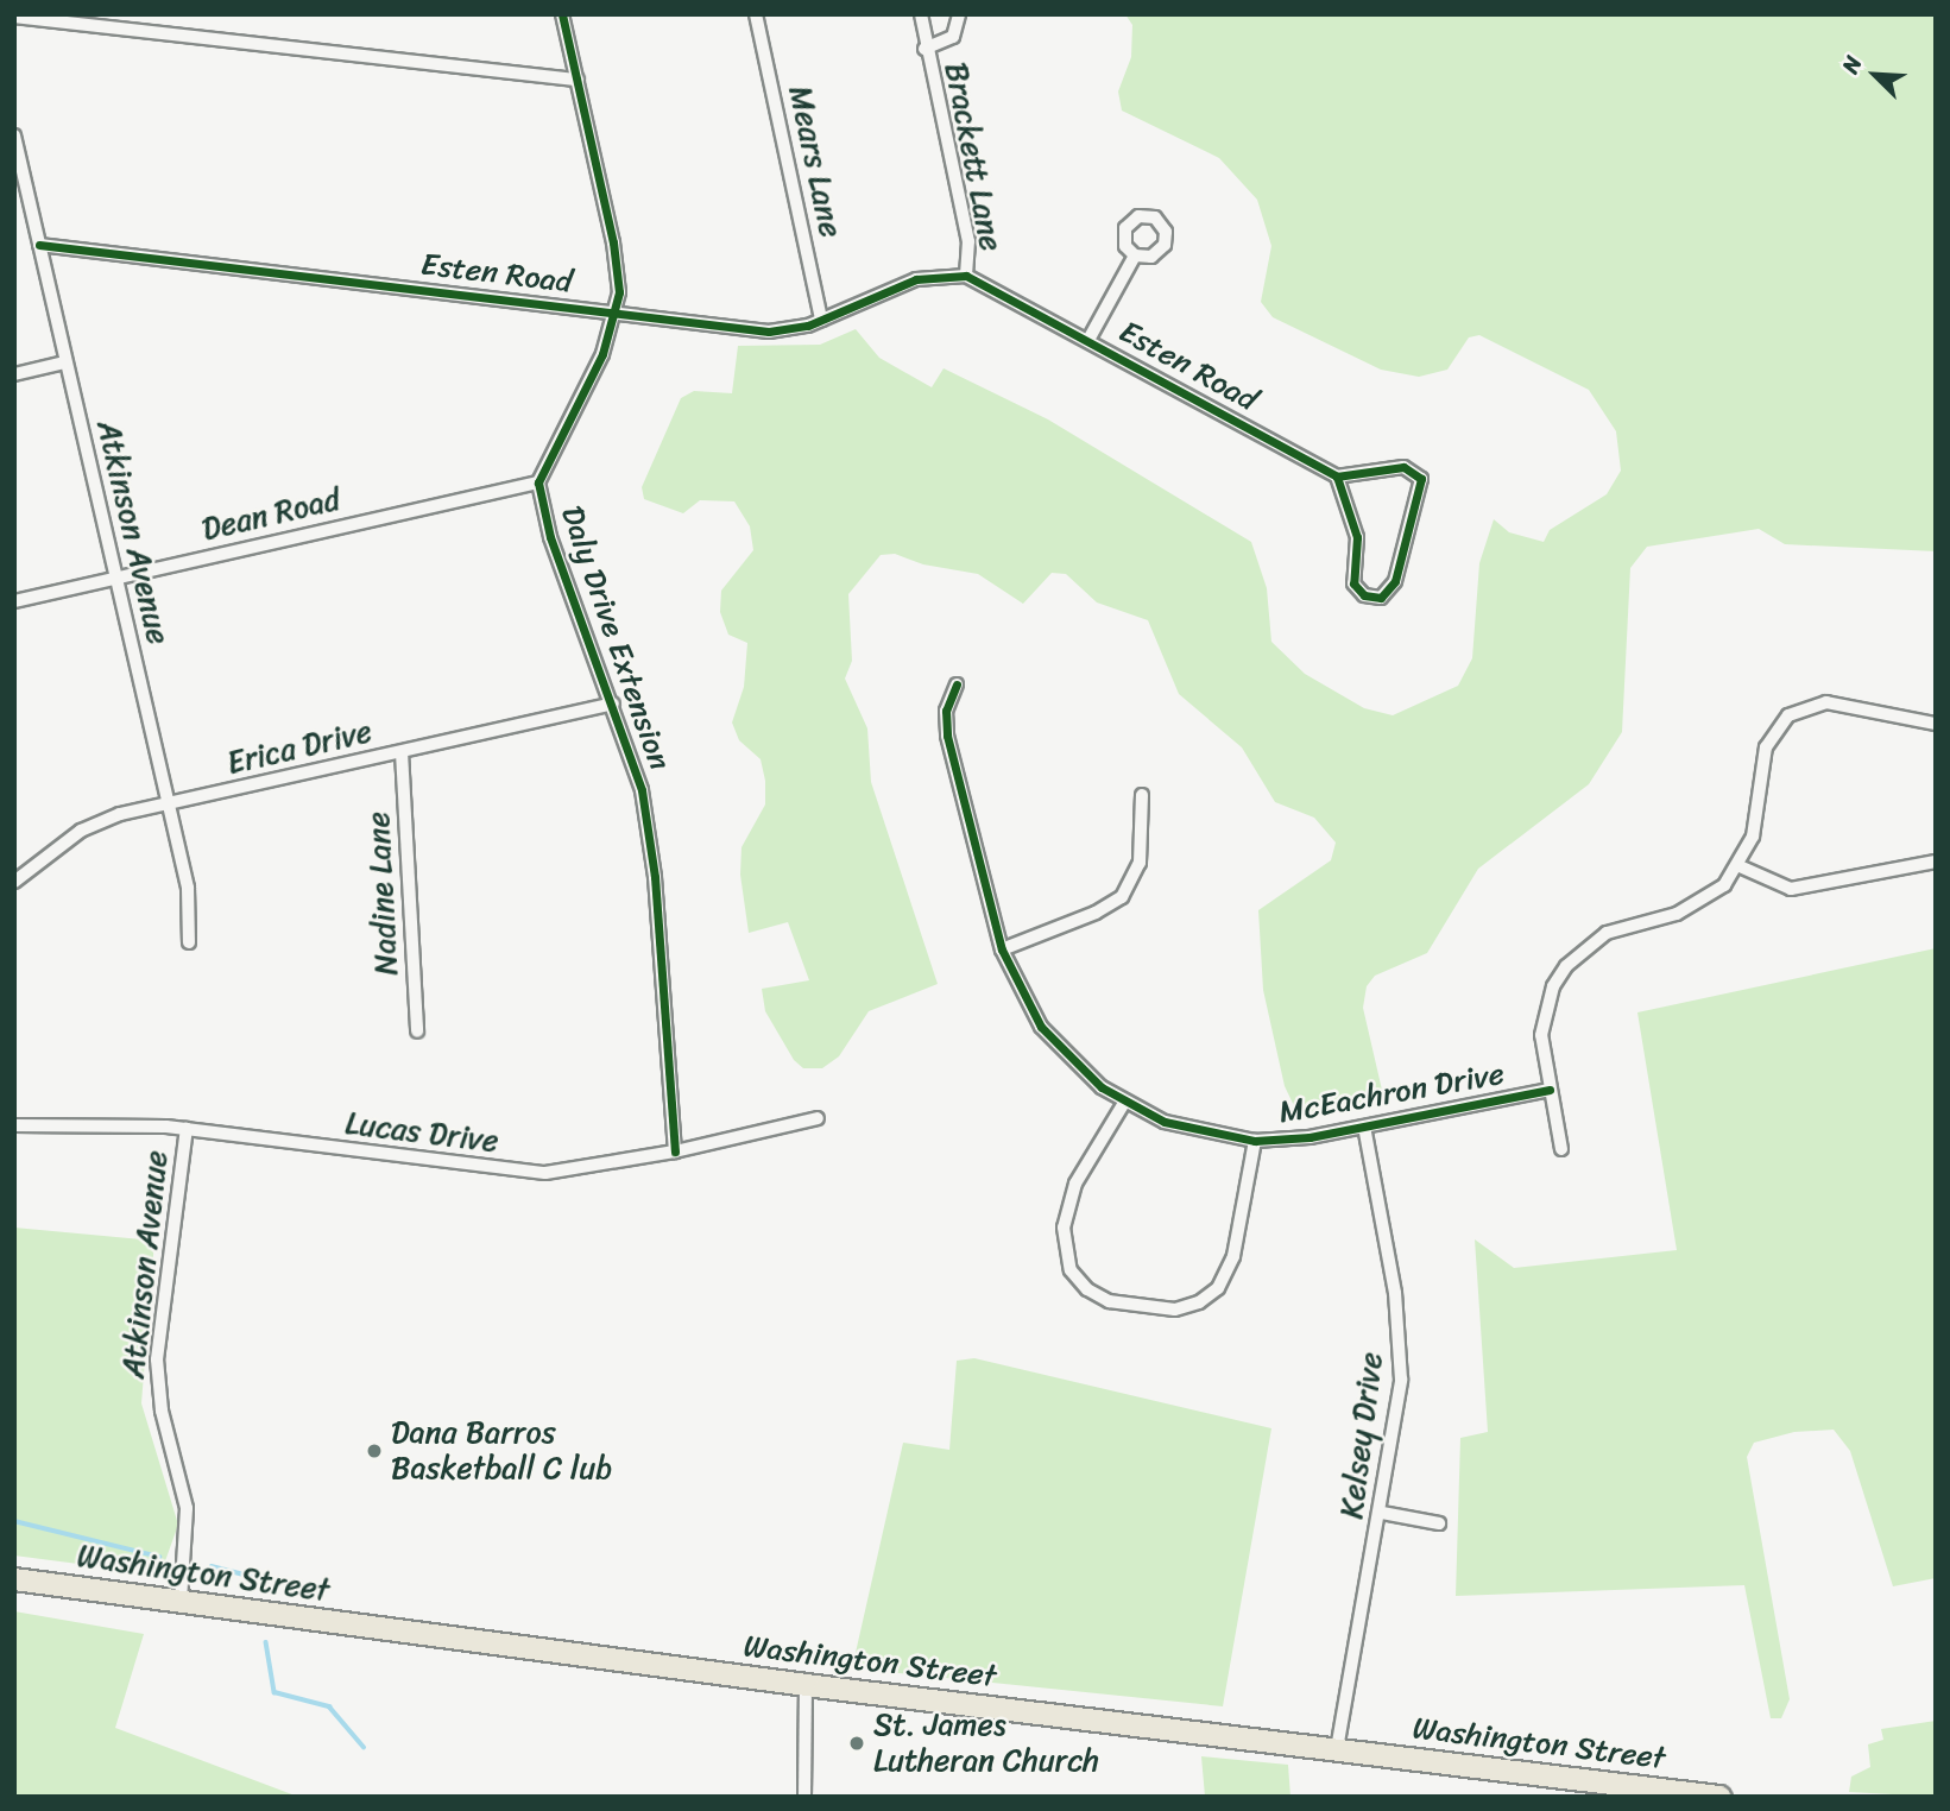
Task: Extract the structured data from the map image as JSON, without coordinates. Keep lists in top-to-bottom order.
{
  "streets": {
    "main road": ["Washington Street"],
    "street": [
      "Brackett Lane",
      "Mears Lane",
      "Esten Road",
      "Dean Road",
      "Atkinson Avenue",
      "Daly Drive Extension",
      "Erica Drive",
      "Nadine Lane",
      "McEachron Drive",
      "Lucas Drive",
      "Kelsey Drive"
    ]
  },
  "crossings": [
    ["Brackett Lane", "Esten Road"],
    ["Mears Lane", "Esten Road"],
    ["Esten Road", "Atkinson Avenue"],
    ["Esten Road", "Daly Drive Extension"],
    ["Dean Road", "Atkinson Avenue"],
    ["Dean Road", "Daly Drive Extension"],
    ["Atkinson Avenue", "Erica Drive"],
    ["Atkinson Avenue", "Lucas Drive"],
    ["Atkinson Avenue", "Washington Street"],
    ["Daly Drive Extension", "Erica Drive"],
    ["Daly Drive Extension", "Lucas Drive"],
    ["Erica Drive", "Nadine Lane"],
    ["McEachron Drive", "Kelsey Drive"],
    ["Kelsey Drive", "Washington Street"]
  ],
  "places": ["Dana Barros Basketball C lub", "St. James Lutheran Church"],
  "north": "top left"
}
